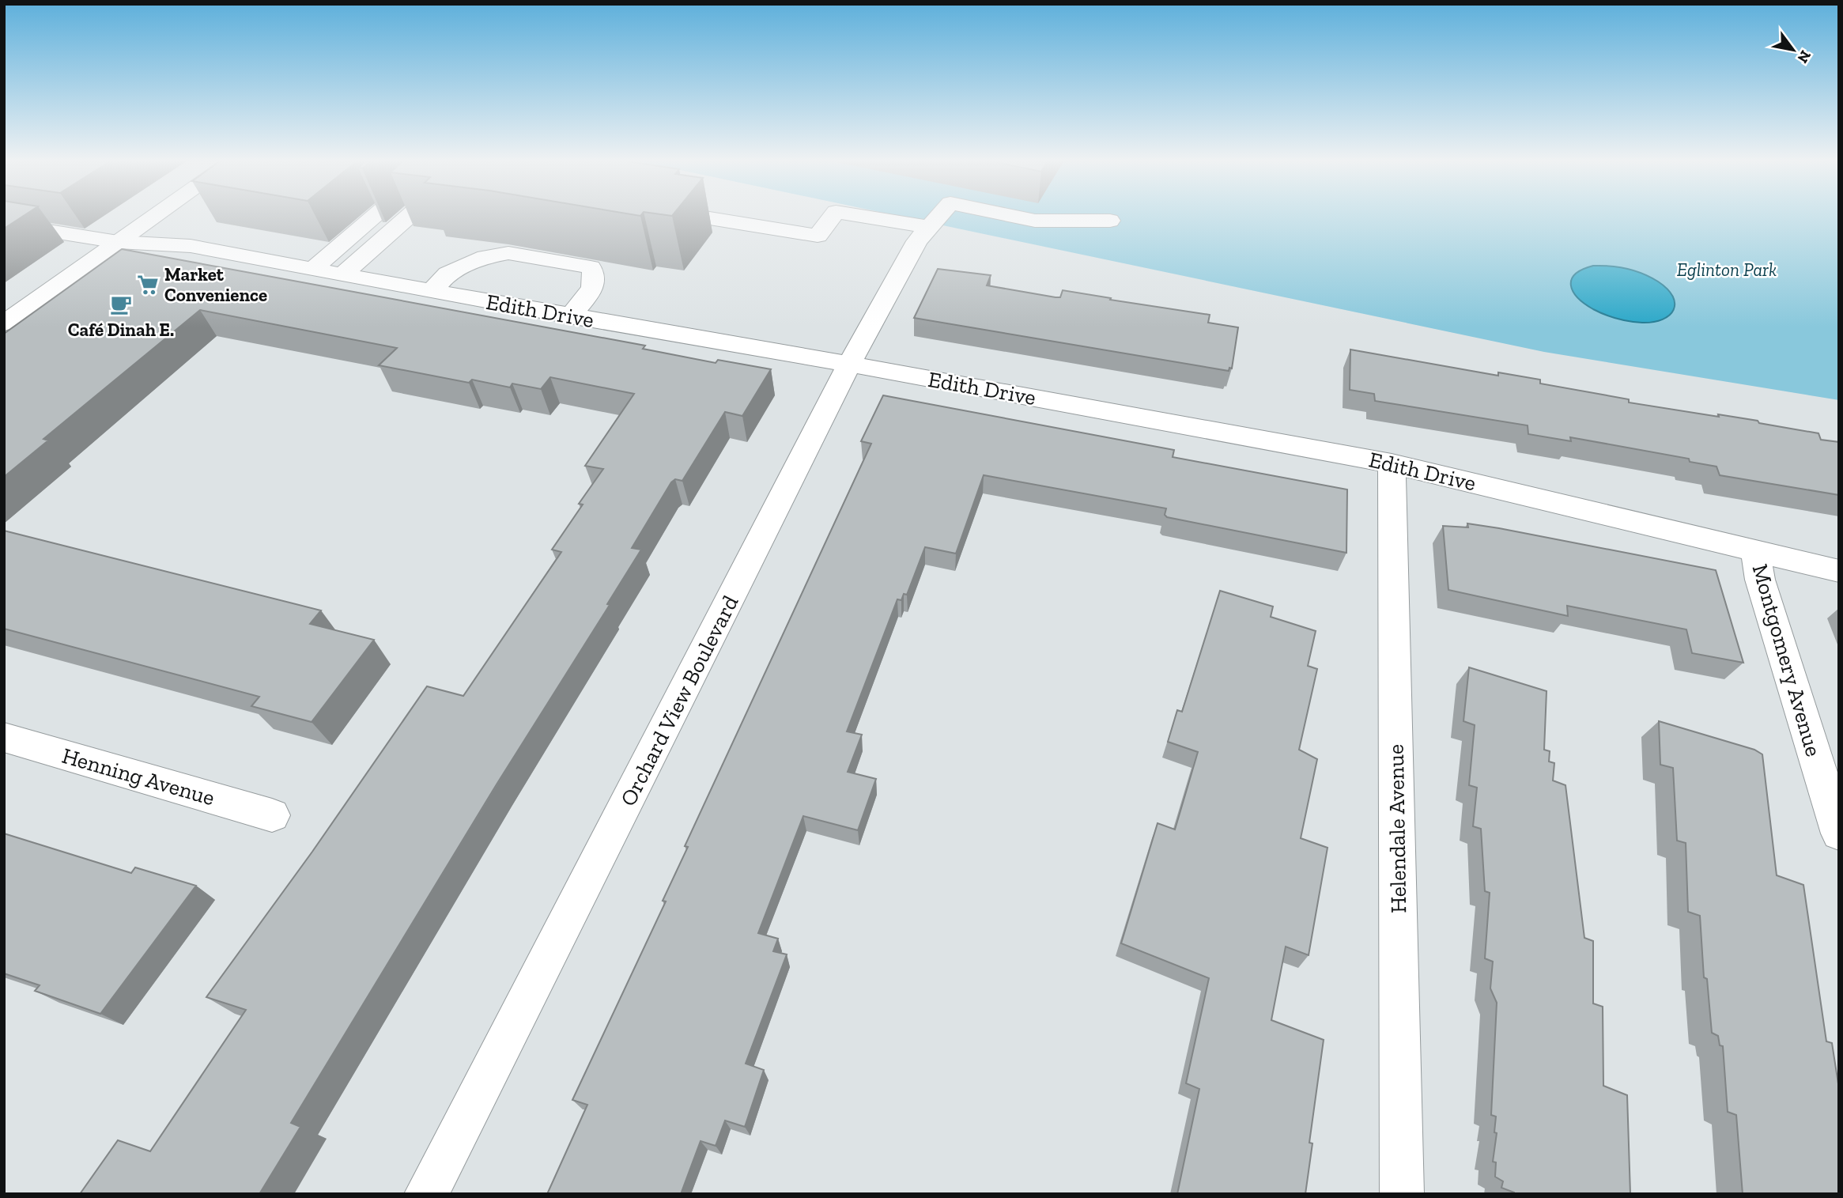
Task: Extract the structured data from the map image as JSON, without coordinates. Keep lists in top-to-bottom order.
{
  "streets": {
    "street": [
      "Edith Drive",
      "Montgomery Avenue",
      "Orchard View Boulevard",
      "Henning Avenue",
      "Helendale Avenue"
    ]
  },
  "crossings": [
    ["Edith Drive", "Montgomery Avenue"],
    ["Edith Drive", "Orchard View Boulevard"],
    ["Edith Drive", "Helendale Avenue"]
  ],
  "parks": ["Eglinton Park"],
  "places": {
    "supermarket": ["Market Convenience"],
    "cafe": ["Café Dinah E."]
  },
  "north": "bottom right"
}
